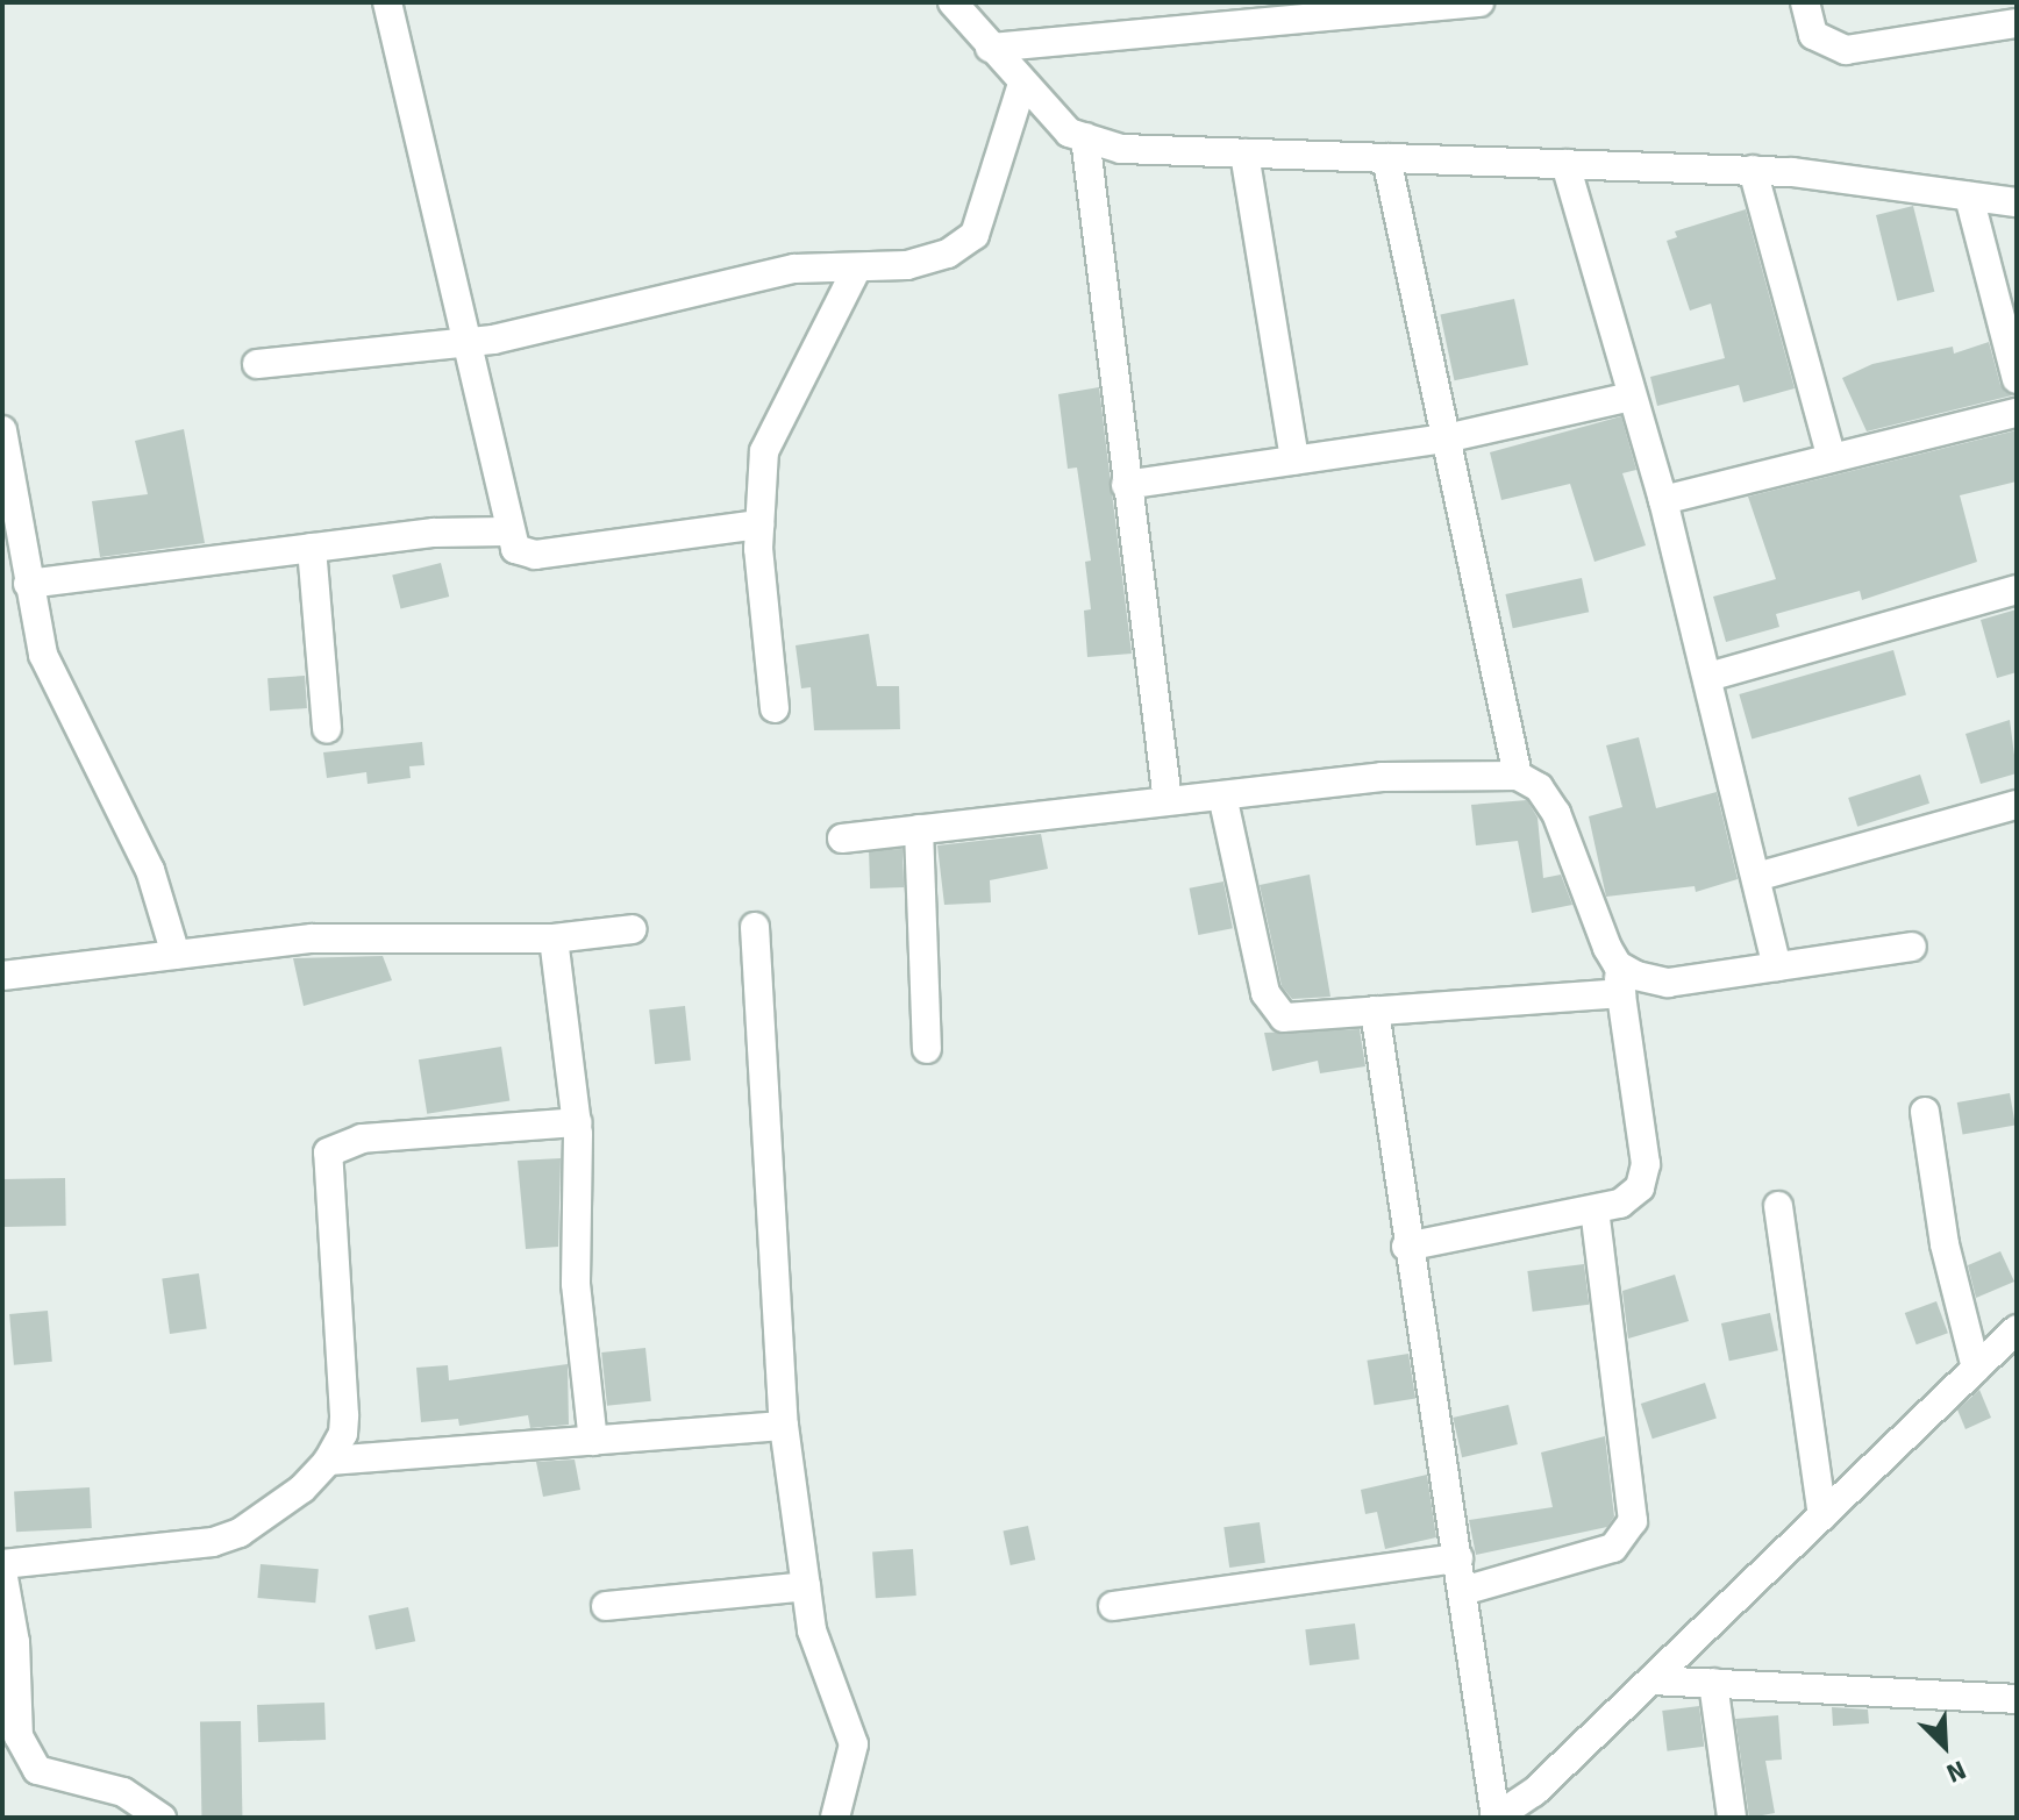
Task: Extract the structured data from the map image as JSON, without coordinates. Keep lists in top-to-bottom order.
{
  "north": "bottom right"
}
